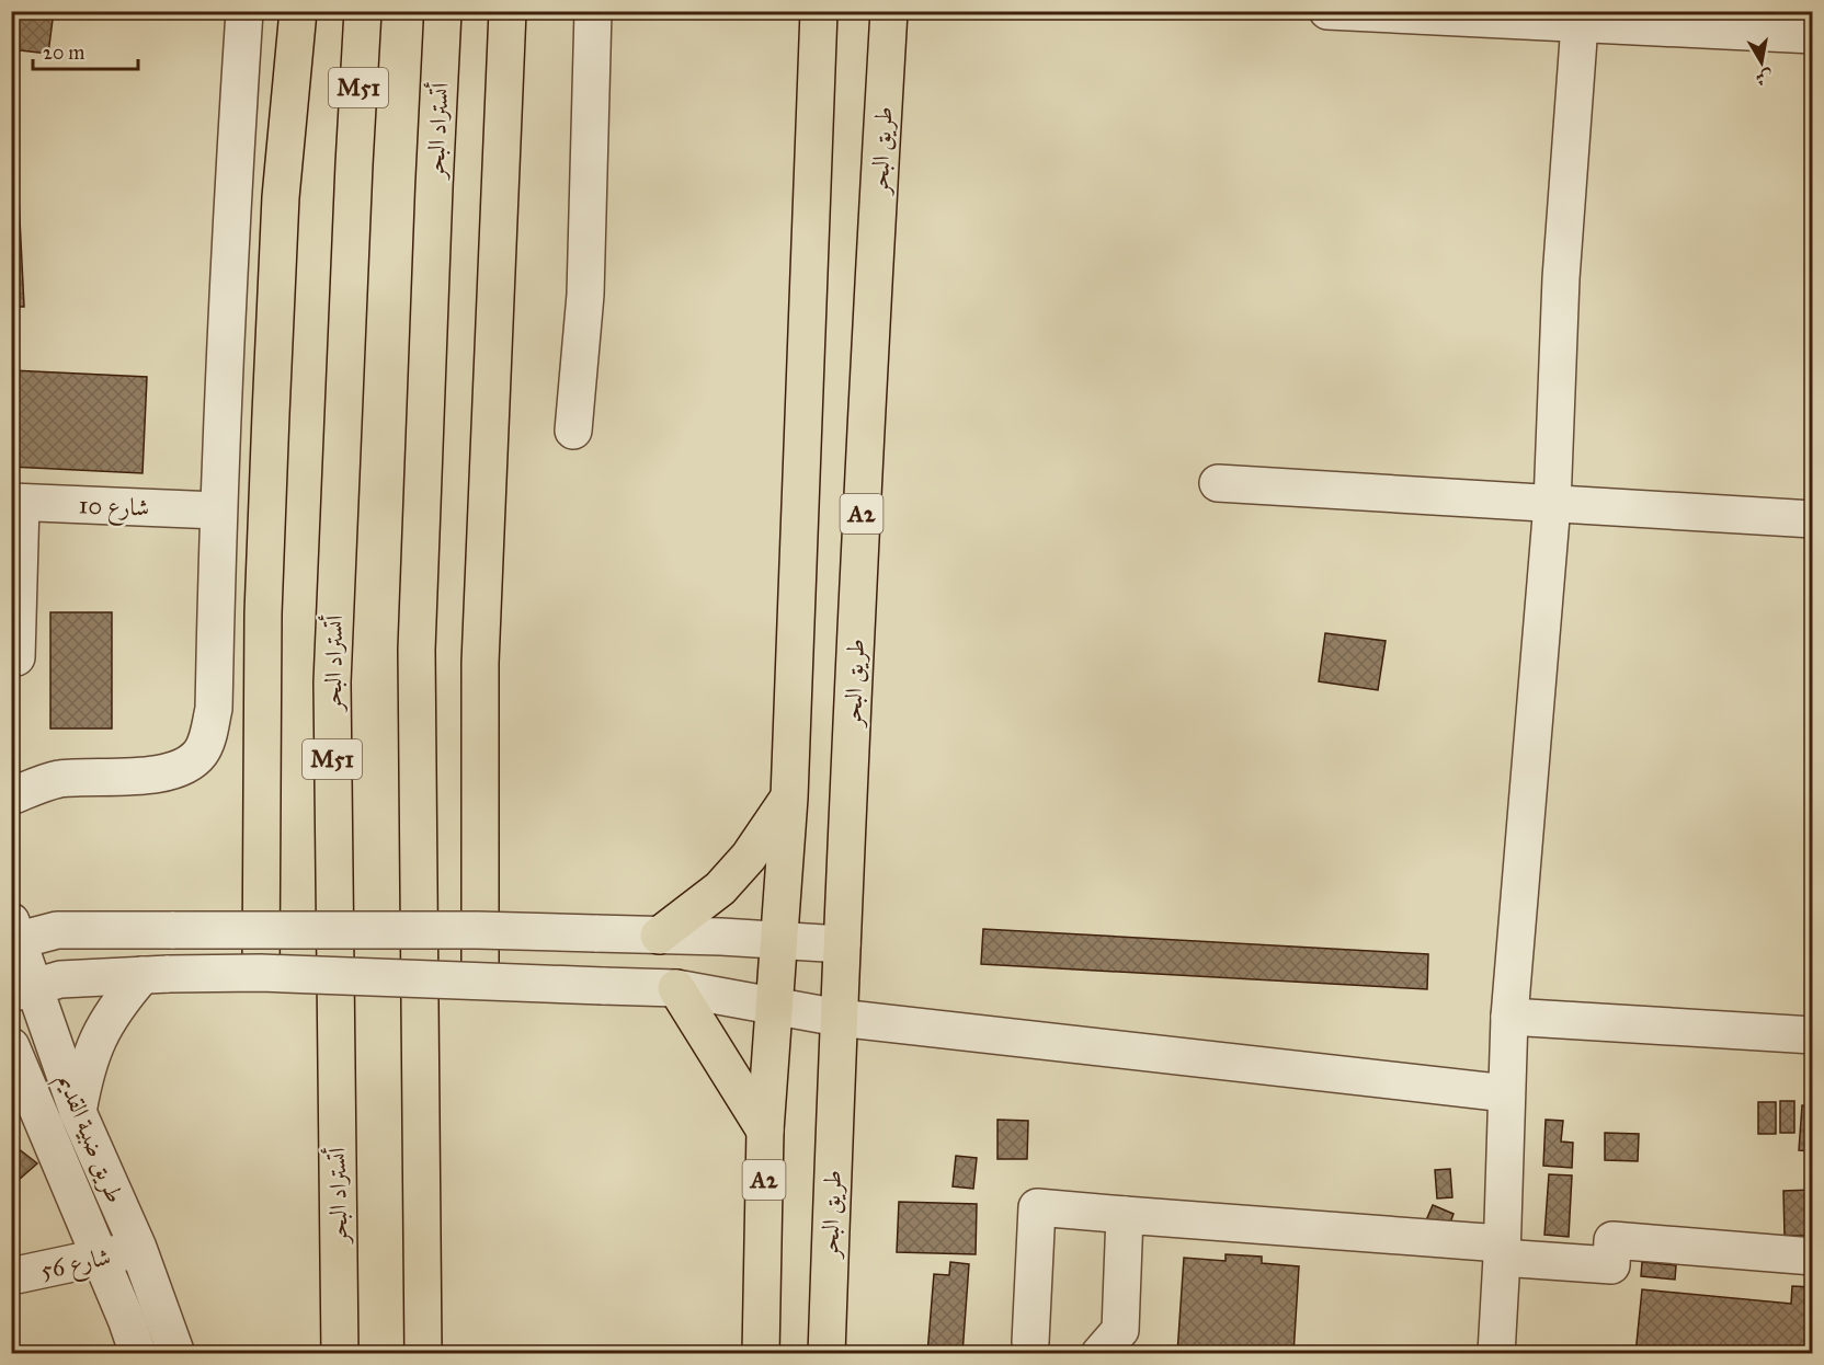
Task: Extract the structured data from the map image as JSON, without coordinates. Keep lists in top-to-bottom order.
{
  "streets": {
    "highway": [
      "M51",
      "أتستراد البحر",
      "طريق البحر",
      "A2"
    ],
    "street": ["شارع 10", "طريق ضبية القديم", "شارع 56"]
  },
  "crossings": [
    ["طريق ضبية القديم", "شارع 56"]
  ],
  "scale_bar": "20 m",
  "north": "bottom"
}
